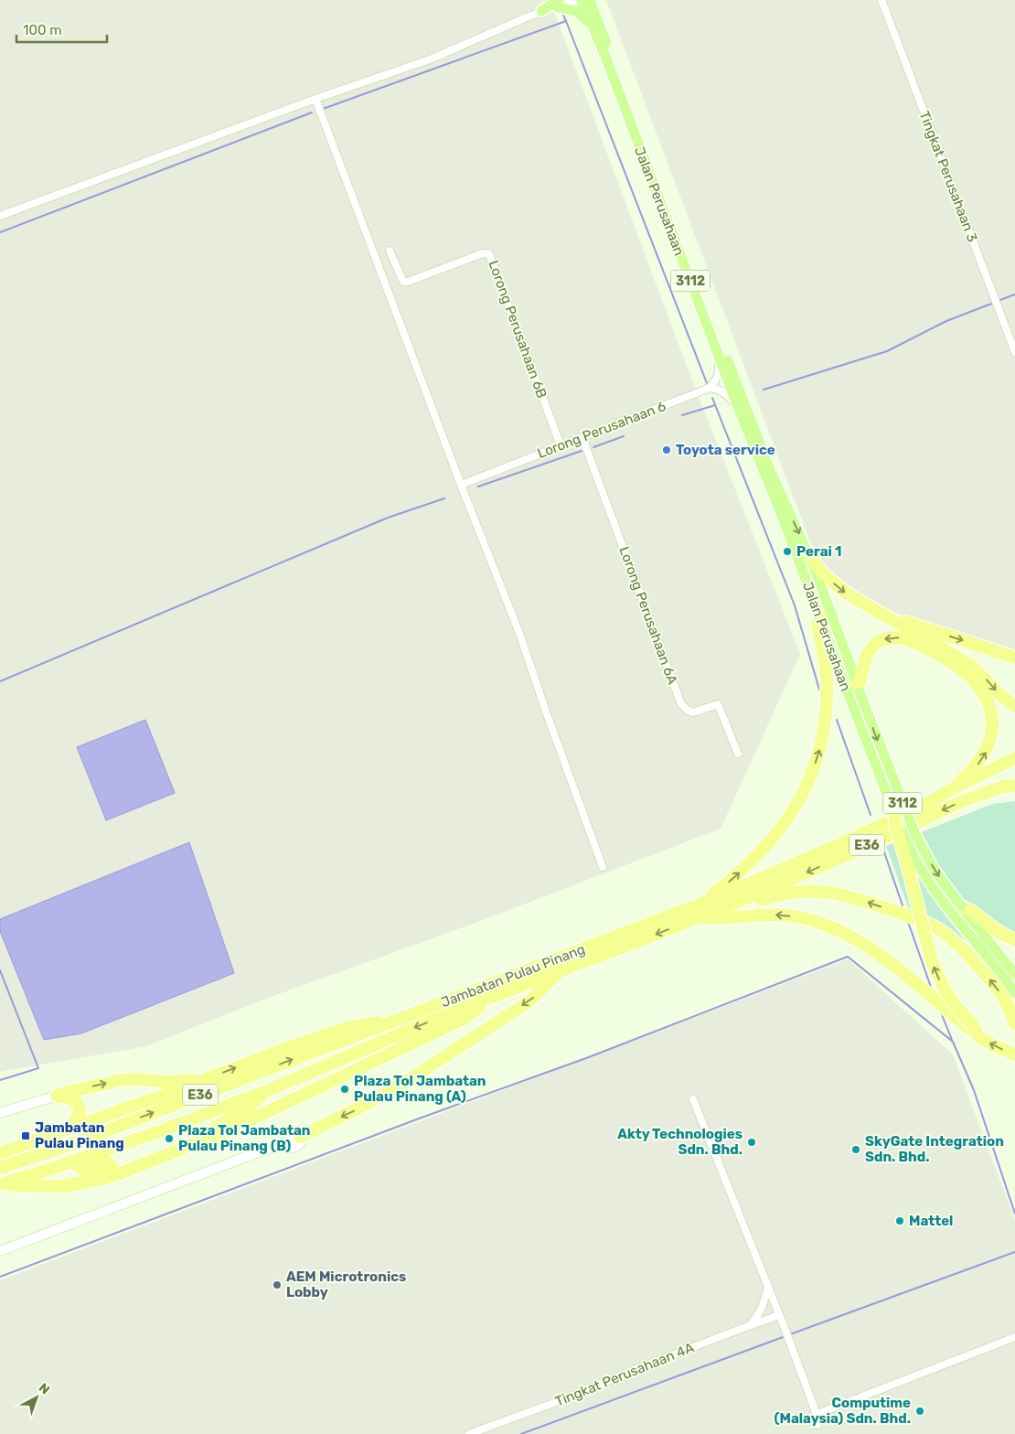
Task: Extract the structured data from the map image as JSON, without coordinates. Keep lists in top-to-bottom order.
{
  "streets": {
    "highway": ["E36", "Jambatan Pulau Pinang"],
    "main road": ["Jalan Perusahaan", "3112"],
    "street": [
      "Tingkat Perusahaan 3",
      "Lorong Perusahaan 6B",
      "Lorong Perusahaan 6",
      "Lorong Perusahaan 6A",
      "Tingkat Perusahaan 4A"
    ]
  },
  "crossings": [
    ["Lorong Perusahaan 6B", "Lorong Perusahaan 6"],
    ["Lorong Perusahaan 6", "Lorong Perusahaan 6A"]
  ],
  "places": {
    "other": [
      "Toyota service",
      "Perai 1",
      "Plaza Tol Jambatan Pulau Pinang (A)",
      "Plaza Tol Jambatan Pulau Pinang (B)",
      "Akty Technologies Sdn. Bhd.",
      "SkyGate Integration Sdn. Bhd.",
      "Mattel",
      "AEM Microtronics Lobby",
      "Computime (Malaysia) Sdn. Bhd."
    ],
    "transit": ["Jambatan Pulau Pinang"]
  },
  "scale_bar": "100 m",
  "north": "top right"
}
